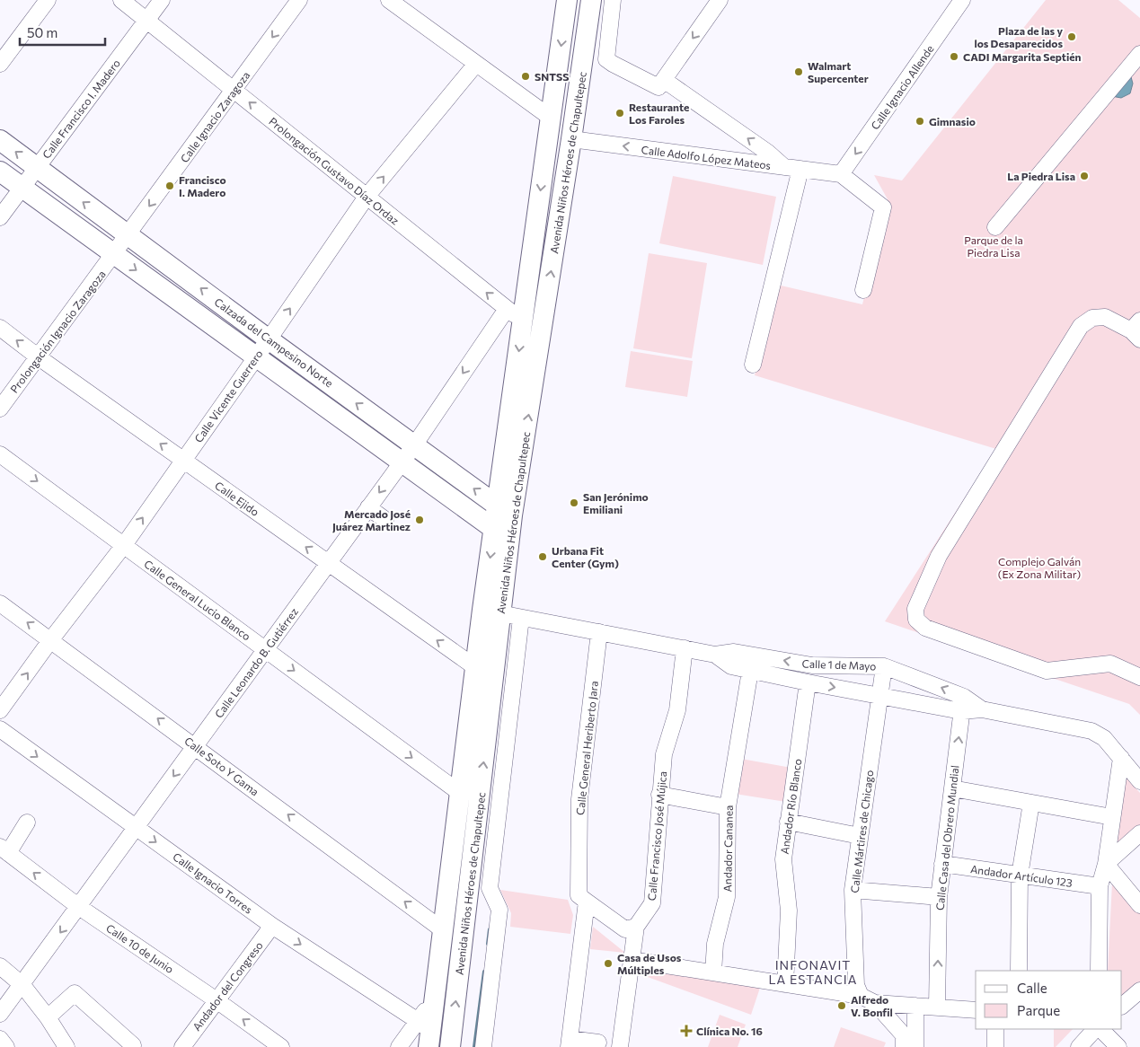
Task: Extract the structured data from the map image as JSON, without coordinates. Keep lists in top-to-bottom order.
{
  "streets": {
    "main road": ["Avenida Niños Héroes de Chapultepec", "Calzada del Campesino Norte"],
    "street": [
      "Calle Ignacio Allende",
      "Calle Francisco I. Madero",
      "Calle Ignacio Zaragoza",
      "Calle Adolfo López Mateos",
      "Prolongación Gustavo Díaz Ordaz",
      "Prolongación Ignacio Zaragoza",
      "Calle Vicente Guerrero",
      "Calle Ejido",
      "Calle General Lucio Blanco",
      "Calle Leonardo B. Gutiérrez",
      "Calle 1 de Mayo",
      "Calle General Heriberto Jara",
      "Calle Soto Y Gama",
      "Andador Río Blanco",
      "Calle Mártires de Chicago",
      "Calle Francisco José Mújica",
      "Calle Casa del Obrero Mundial",
      "Andador Cananea",
      "Andador Artículo 123",
      "Calle Ignacio Torres",
      "Calle 10 de Junio",
      "Andador del Congreso"
    ]
  },
  "crossings": [
    ["Calle Ignacio Allende", "Calle Adolfo López Mateos"],
    ["Calle Francisco I. Madero", "Prolongación Gustavo Díaz Ordaz"],
    ["Calle Francisco I. Madero", "Calzada del Campesino Norte"],
    ["Calle Ignacio Zaragoza", "Prolongación Gustavo Díaz Ordaz"],
    ["Calle Ignacio Zaragoza", "Prolongación Ignacio Zaragoza"],
    ["Calle Ignacio Zaragoza", "Calzada del Campesino Norte"],
    ["Calle Adolfo López Mateos", "Avenida Niños Héroes de Chapultepec"],
    ["Avenida Niños Héroes de Chapultepec", "Prolongación Gustavo Díaz Ordaz"],
    ["Avenida Niños Héroes de Chapultepec", "Calzada del Campesino Norte"],
    ["Avenida Niños Héroes de Chapultepec", "Calle Ejido"],
    ["Avenida Niños Héroes de Chapultepec", "Calle General Lucio Blanco"],
    ["Avenida Niños Héroes de Chapultepec", "Calle 1 de Mayo"],
    ["Avenida Niños Héroes de Chapultepec", "Calle Soto Y Gama"],
    ["Avenida Niños Héroes de Chapultepec", "Calle Ignacio Torres"],
    ["Prolongación Gustavo Díaz Ordaz", "Calle Vicente Guerrero"],
    ["Prolongación Gustavo Díaz Ordaz", "Calle Leonardo B. Gutiérrez"],
    ["Prolongación Ignacio Zaragoza", "Calzada del Campesino Norte"],
    ["Prolongación Ignacio Zaragoza", "Calle Ejido"],
    ["Calzada del Campesino Norte", "Calle Vicente Guerrero"],
    ["Calzada del Campesino Norte", "Calle Leonardo B. Gutiérrez"],
    ["Calle Vicente Guerrero", "Calle Ejido"],
    ["Calle Vicente Guerrero", "Calle General Lucio Blanco"],
    ["Calle Vicente Guerrero", "Calle Soto Y Gama"],
    ["Calle Ejido", "Calle Leonardo B. Gutiérrez"],
    ["Calle General Lucio Blanco", "Calle Leonardo B. Gutiérrez"],
    ["Calle Leonardo B. Gutiérrez", "Calle Soto Y Gama"],
    ["Calle Leonardo B. Gutiérrez", "Calle Ignacio Torres"],
    ["Calle Leonardo B. Gutiérrez", "Calle 10 de Junio"],
    ["Calle 1 de Mayo", "Calle General Heriberto Jara"],
    ["Calle 1 de Mayo", "Andador Río Blanco"],
    ["Calle 1 de Mayo", "Calle Mártires de Chicago"],
    ["Calle 1 de Mayo", "Calle Francisco José Mújica"],
    ["Calle 1 de Mayo", "Calle Casa del Obrero Mundial"],
    ["Calle 1 de Mayo", "Andador Cananea"],
    ["Calle Casa del Obrero Mundial", "Andador Artículo 123"],
    ["Calle Ignacio Torres", "Andador del Congreso"],
    ["Calle 10 de Junio", "Andador del Congreso"]
  ],
  "one_way": [
    "Calle Ignacio Allende",
    "Calle Ignacio Zaragoza",
    "Calle Adolfo López Mateos",
    "Prolongación Gustavo Díaz Ordaz",
    "Calle Vicente Guerrero",
    "Calle Ejido",
    "Calle General Lucio Blanco",
    "Calle Leonardo B. Gutiérrez",
    "Calle Soto Y Gama",
    "Calle Ignacio Torres",
    "Calle 10 de Junio"
  ],
  "districts": ["INFONAVIT LA ESTANCIA"],
  "parks": ["Parque de la Piedra Lisa", "Complejo Galván (Ex Zona Militar)"],
  "places": {
    "other": [
      "Plaza de las y los Desaparecidos",
      "CADI Margarita Septién",
      "Walmart Supercenter",
      "SNTSS",
      "Restaurante Los Faroles",
      "Gimnasio",
      "La Piedra Lisa",
      "Francisco I. Madero",
      "San Jerónimo Emiliani",
      "Mercado José Juárez Martinez",
      "Urbana Fit Center (Gym)",
      "Casa de Usos Múltiples",
      "Alfredo V. Bonfil"
    ],
    "health": ["Clínica No. 16"]
  },
  "legend": ["Calle", "Parque"],
  "scale_bar": "50 m"
}
